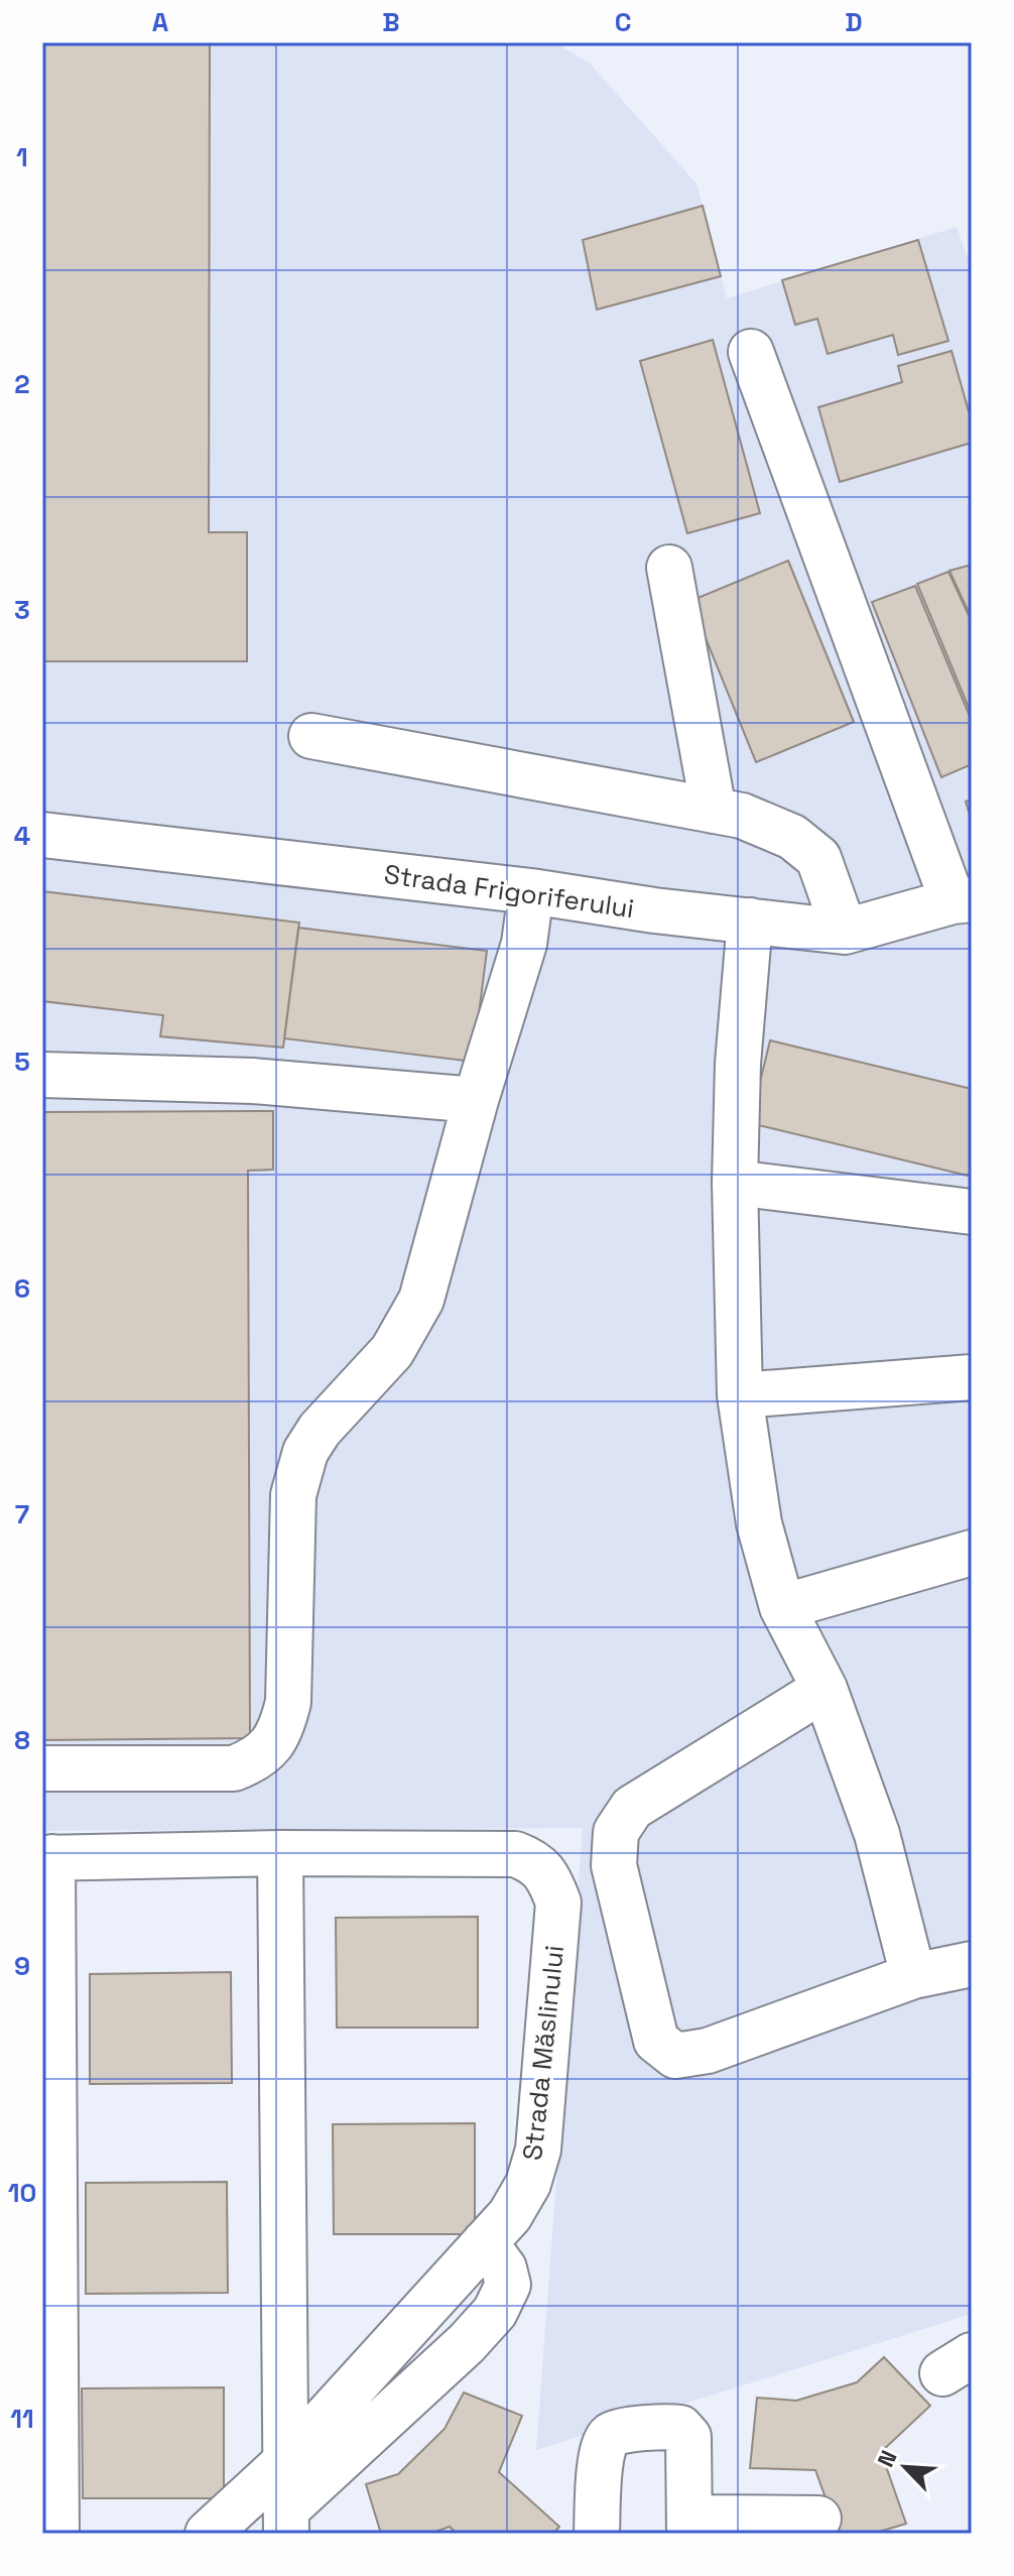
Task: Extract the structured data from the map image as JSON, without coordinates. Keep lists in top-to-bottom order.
{
  "streets": {
    "street": ["Strada Frigoriferului", "Strada Măslinului"]
  },
  "north": "top left",
  "grid": {
    "columns": [
      "A",
      "B",
      "C",
      "D"
    ],
    "rows": [
      "1",
      "2",
      "3",
      "4",
      "5",
      "6",
      "7",
      "8",
      "9",
      "10",
      "11"
    ]
  }
}
